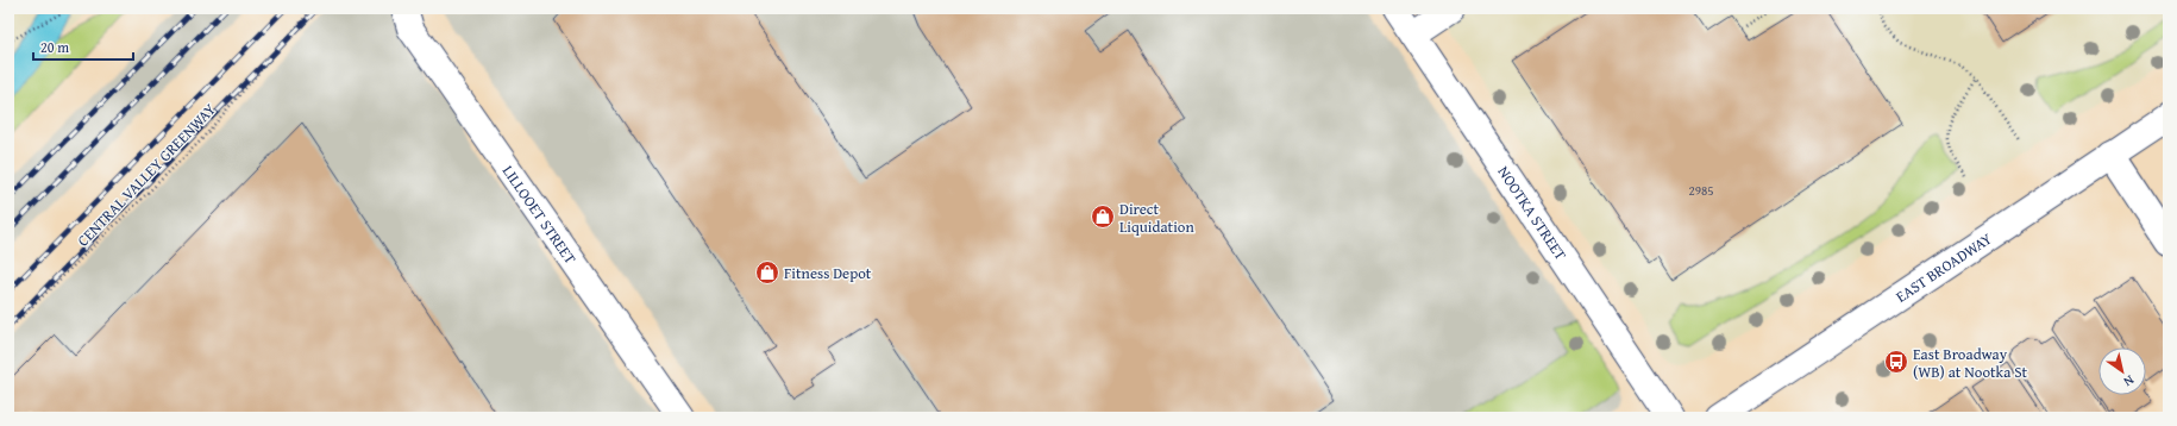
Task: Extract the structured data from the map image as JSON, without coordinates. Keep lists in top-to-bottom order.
{
  "streets": {
    "street": ["NOOTKA STREET", "LILLOOET STREET", "EAST BROADWAY"],
    "path": ["CENTRAL VALLEY GREENWAY"]
  },
  "places": {
    "shop": ["Direct Liquidation", "Fitness Depot"],
    "bus stop": ["East Broadway (WB) at Nootka St"]
  },
  "house_numbers": ["2985"],
  "scale_bar": "20 m",
  "north": "bottom right"
}
